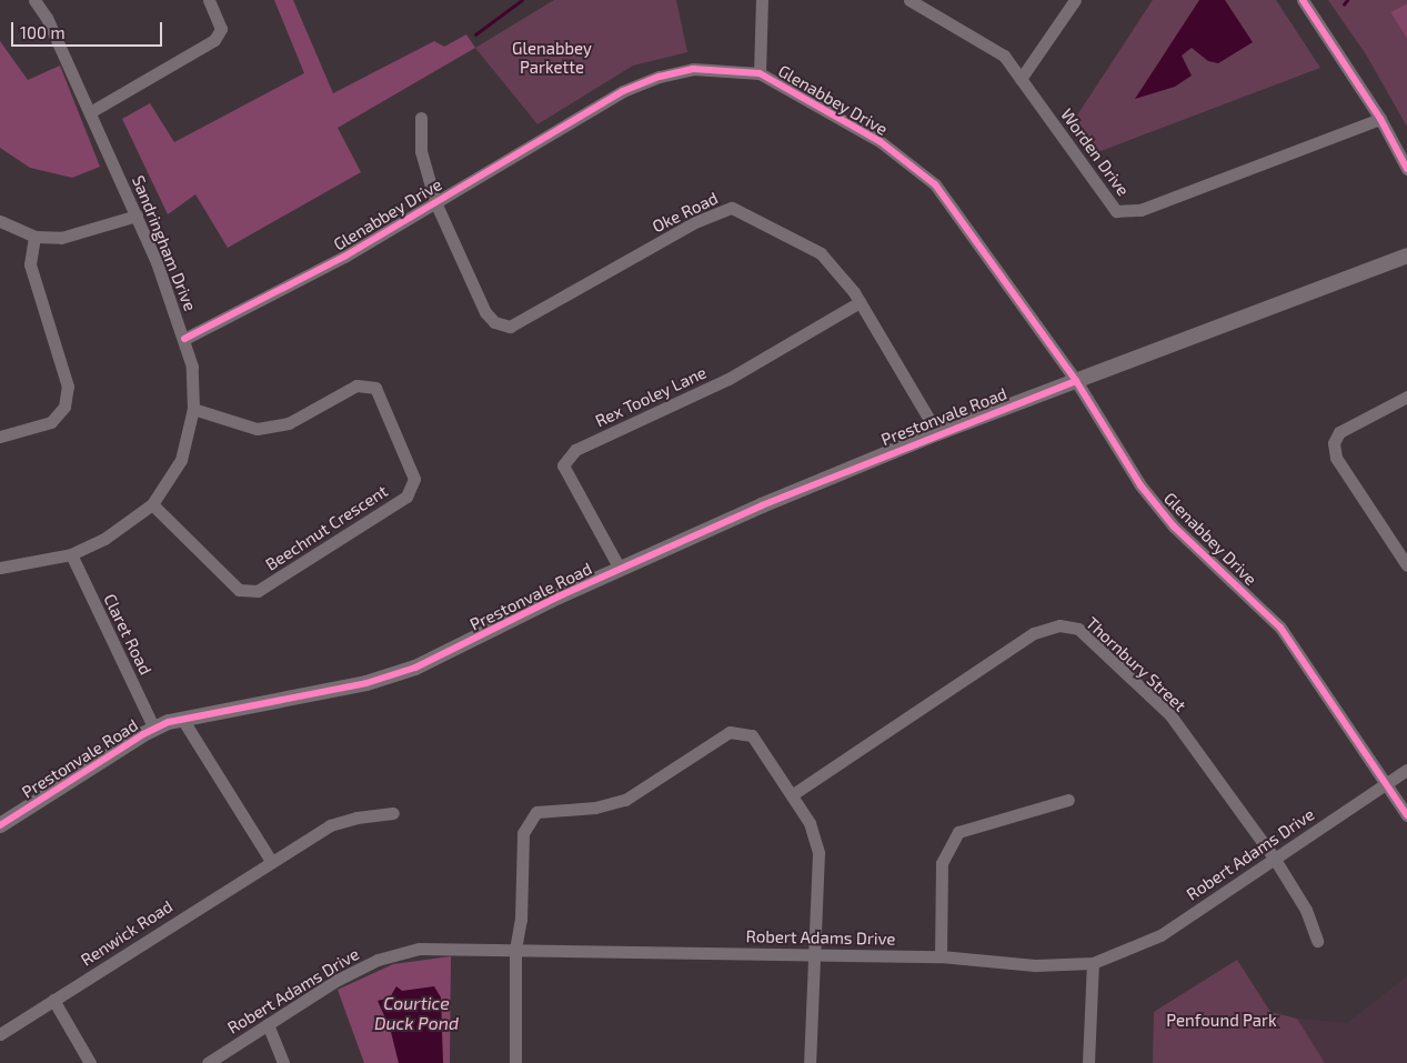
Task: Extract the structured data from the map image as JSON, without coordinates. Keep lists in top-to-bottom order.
{
  "streets": {
    "street": [
      "Glenabbey Drive",
      "Worden Drive",
      "Oke Road",
      "Sandringham Drive",
      "Rex Tooley Lane",
      "Prestonvale Road",
      "Beechnut Crescent",
      "Claret Road",
      "Thornbury Street",
      "Robert Adams Drive",
      "Renwick Road"
    ]
  },
  "crossings": [
    ["Glenabbey Drive", "Oke Road"],
    ["Glenabbey Drive", "Sandringham Drive"],
    ["Glenabbey Drive", "Prestonvale Road"],
    ["Glenabbey Drive", "Robert Adams Drive"],
    ["Oke Road", "Rex Tooley Lane"],
    ["Oke Road", "Prestonvale Road"],
    ["Sandringham Drive", "Beechnut Crescent"],
    ["Sandringham Drive", "Claret Road"],
    ["Rex Tooley Lane", "Prestonvale Road"],
    ["Prestonvale Road", "Claret Road"],
    ["Thornbury Street", "Robert Adams Drive"]
  ],
  "water": ["Courtice Duck Pond"],
  "parks": ["Glenabbey Parkette", "Penfound Park"],
  "scale_bar": "100 m"
}
